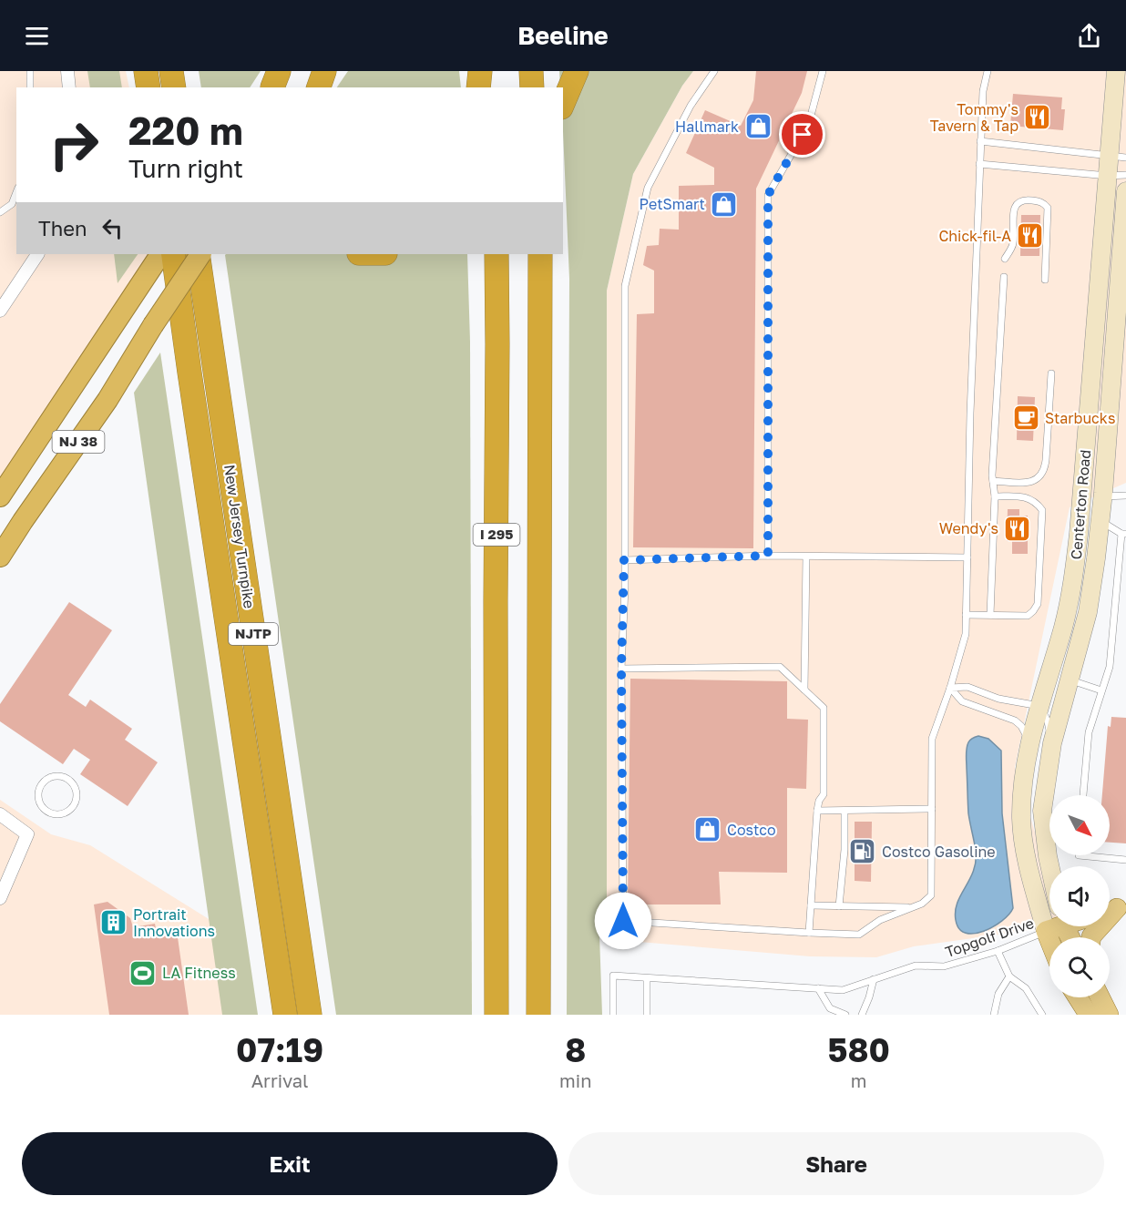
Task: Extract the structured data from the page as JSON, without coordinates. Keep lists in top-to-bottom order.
{
  "streets": {
    "highway": [
      "NJ 38",
      "I 295",
      "New Jersey Turnpike",
      "NJTP"
    ],
    "main road": ["Centerton Road"],
    "lane": ["Topgolf Drive"]
  },
  "places": {
    "restaurant": ["Tommy's Tavern & Tap", "Chick-fil-A", "Wendy's"],
    "shop": ["Hallmark", "PetSmart", "Costco"],
    "cafe": ["Starbucks"],
    "fuel station": ["Costco Gasoline"],
    "building": ["Portrait Innovations"],
    "sports": ["LA Fitness"]
  },
  "north": "bottom right",
  "page": {
    "header": "Beeline",
    "turn": ["220 m", "Turn right"],
    "then": "Then",
    "eta": [
      "07:19",
      "Arrival",
      "8",
      "min",
      "580",
      "m"
    ],
    "buttons": ["Exit", "Share"]
  }
}
